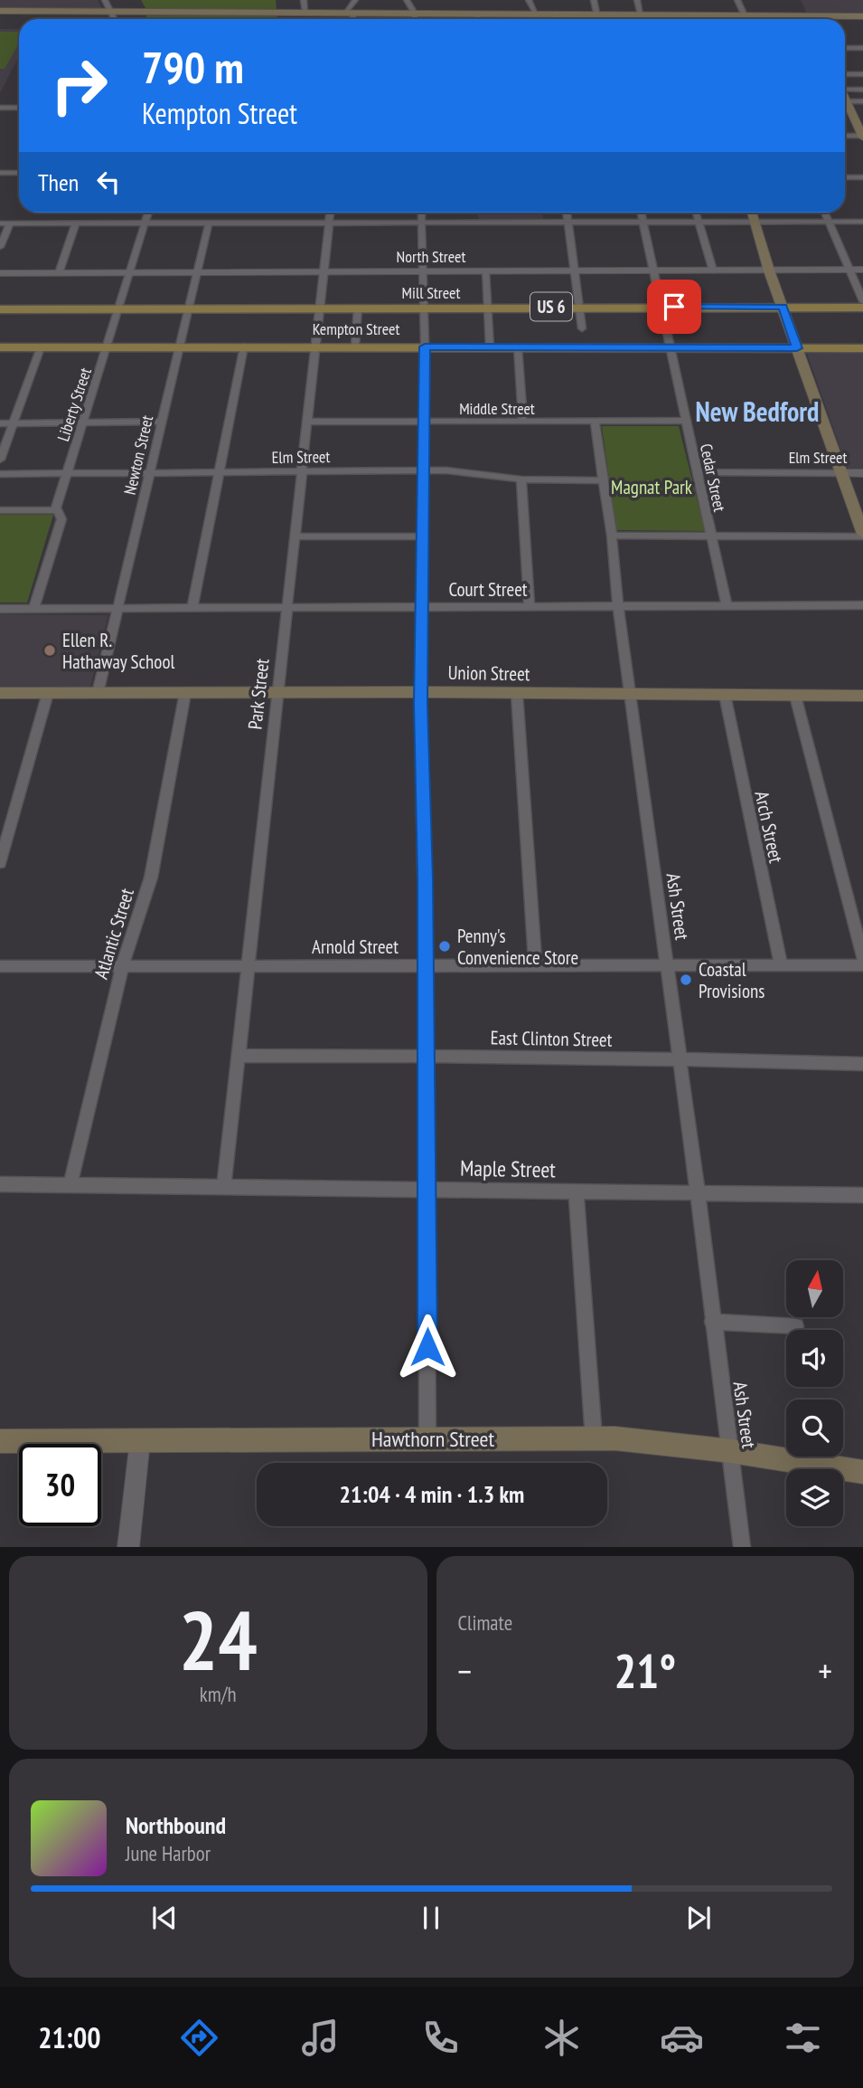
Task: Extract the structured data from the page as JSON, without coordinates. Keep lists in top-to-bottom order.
{
  "streets": {
    "main road": [
      "Mill Street",
      "US 6",
      "Kempton Street",
      "Union Street",
      "Hawthorn Street"
    ],
    "street": [
      "North Street",
      "Liberty Street",
      "Middle Street",
      "Newton Street",
      "Elm Street",
      "Cedar Street",
      "Court Street",
      "Park Street",
      "Arch Street",
      "Ash Street",
      "Atlantic Street",
      "Arnold Street",
      "East Clinton Street",
      "Maple Street"
    ]
  },
  "crossings": [
    ["North Street", "Liberty Street"],
    ["North Street", "Newton Street"],
    ["North Street", "Cedar Street"],
    ["North Street", "Park Street"],
    ["Mill Street", "Liberty Street"],
    ["Mill Street", "Newton Street"],
    ["Mill Street", "Cedar Street"],
    ["Mill Street", "Park Street"],
    ["Kempton Street", "Liberty Street"],
    ["Kempton Street", "Newton Street"],
    ["Kempton Street", "Cedar Street"],
    ["Kempton Street", "Park Street"],
    ["Liberty Street", "Elm Street"],
    ["Liberty Street", "Court Street"],
    ["Middle Street", "Cedar Street"],
    ["Middle Street", "Park Street"],
    ["Middle Street", "Ash Street"],
    ["Newton Street", "Elm Street"],
    ["Newton Street", "Court Street"],
    ["Newton Street", "Union Street"],
    ["Elm Street", "Cedar Street"],
    ["Elm Street", "Park Street"],
    ["Elm Street", "Ash Street"],
    ["Cedar Street", "Court Street"],
    ["Court Street", "Park Street"],
    ["Court Street", "Ash Street"],
    ["Union Street", "Park Street"],
    ["Union Street", "Arch Street"],
    ["Union Street", "Ash Street"],
    ["Union Street", "Atlantic Street"],
    ["Park Street", "Arnold Street"],
    ["Park Street", "East Clinton Street"],
    ["Park Street", "Maple Street"],
    ["Arch Street", "Arnold Street"],
    ["Ash Street", "Arnold Street"],
    ["Ash Street", "East Clinton Street"],
    ["Ash Street", "Maple Street"],
    ["Ash Street", "Hawthorn Street"],
    ["Atlantic Street", "Arnold Street"],
    ["Atlantic Street", "Maple Street"]
  ],
  "districts": ["New Bedford"],
  "parks": ["Magnat Park"],
  "places": ["Ellen R. Hathaway School", "Penny's Convenience Store", "Coastal Provisions"],
  "north": "top",
  "page": {
    "turn": ["790 m", "Kempton Street"],
    "then": "Then",
    "limit": "30",
    "trip": "21:04 · 4 min · 1.3 km",
    "tile": [
      ["24", "km/h"],
      "Climate"
    ],
    "heat": ["−", "21°", "+"],
    "song": ["Northbound", "June Harbor"],
    "tabs": "21:00"
  }
}
